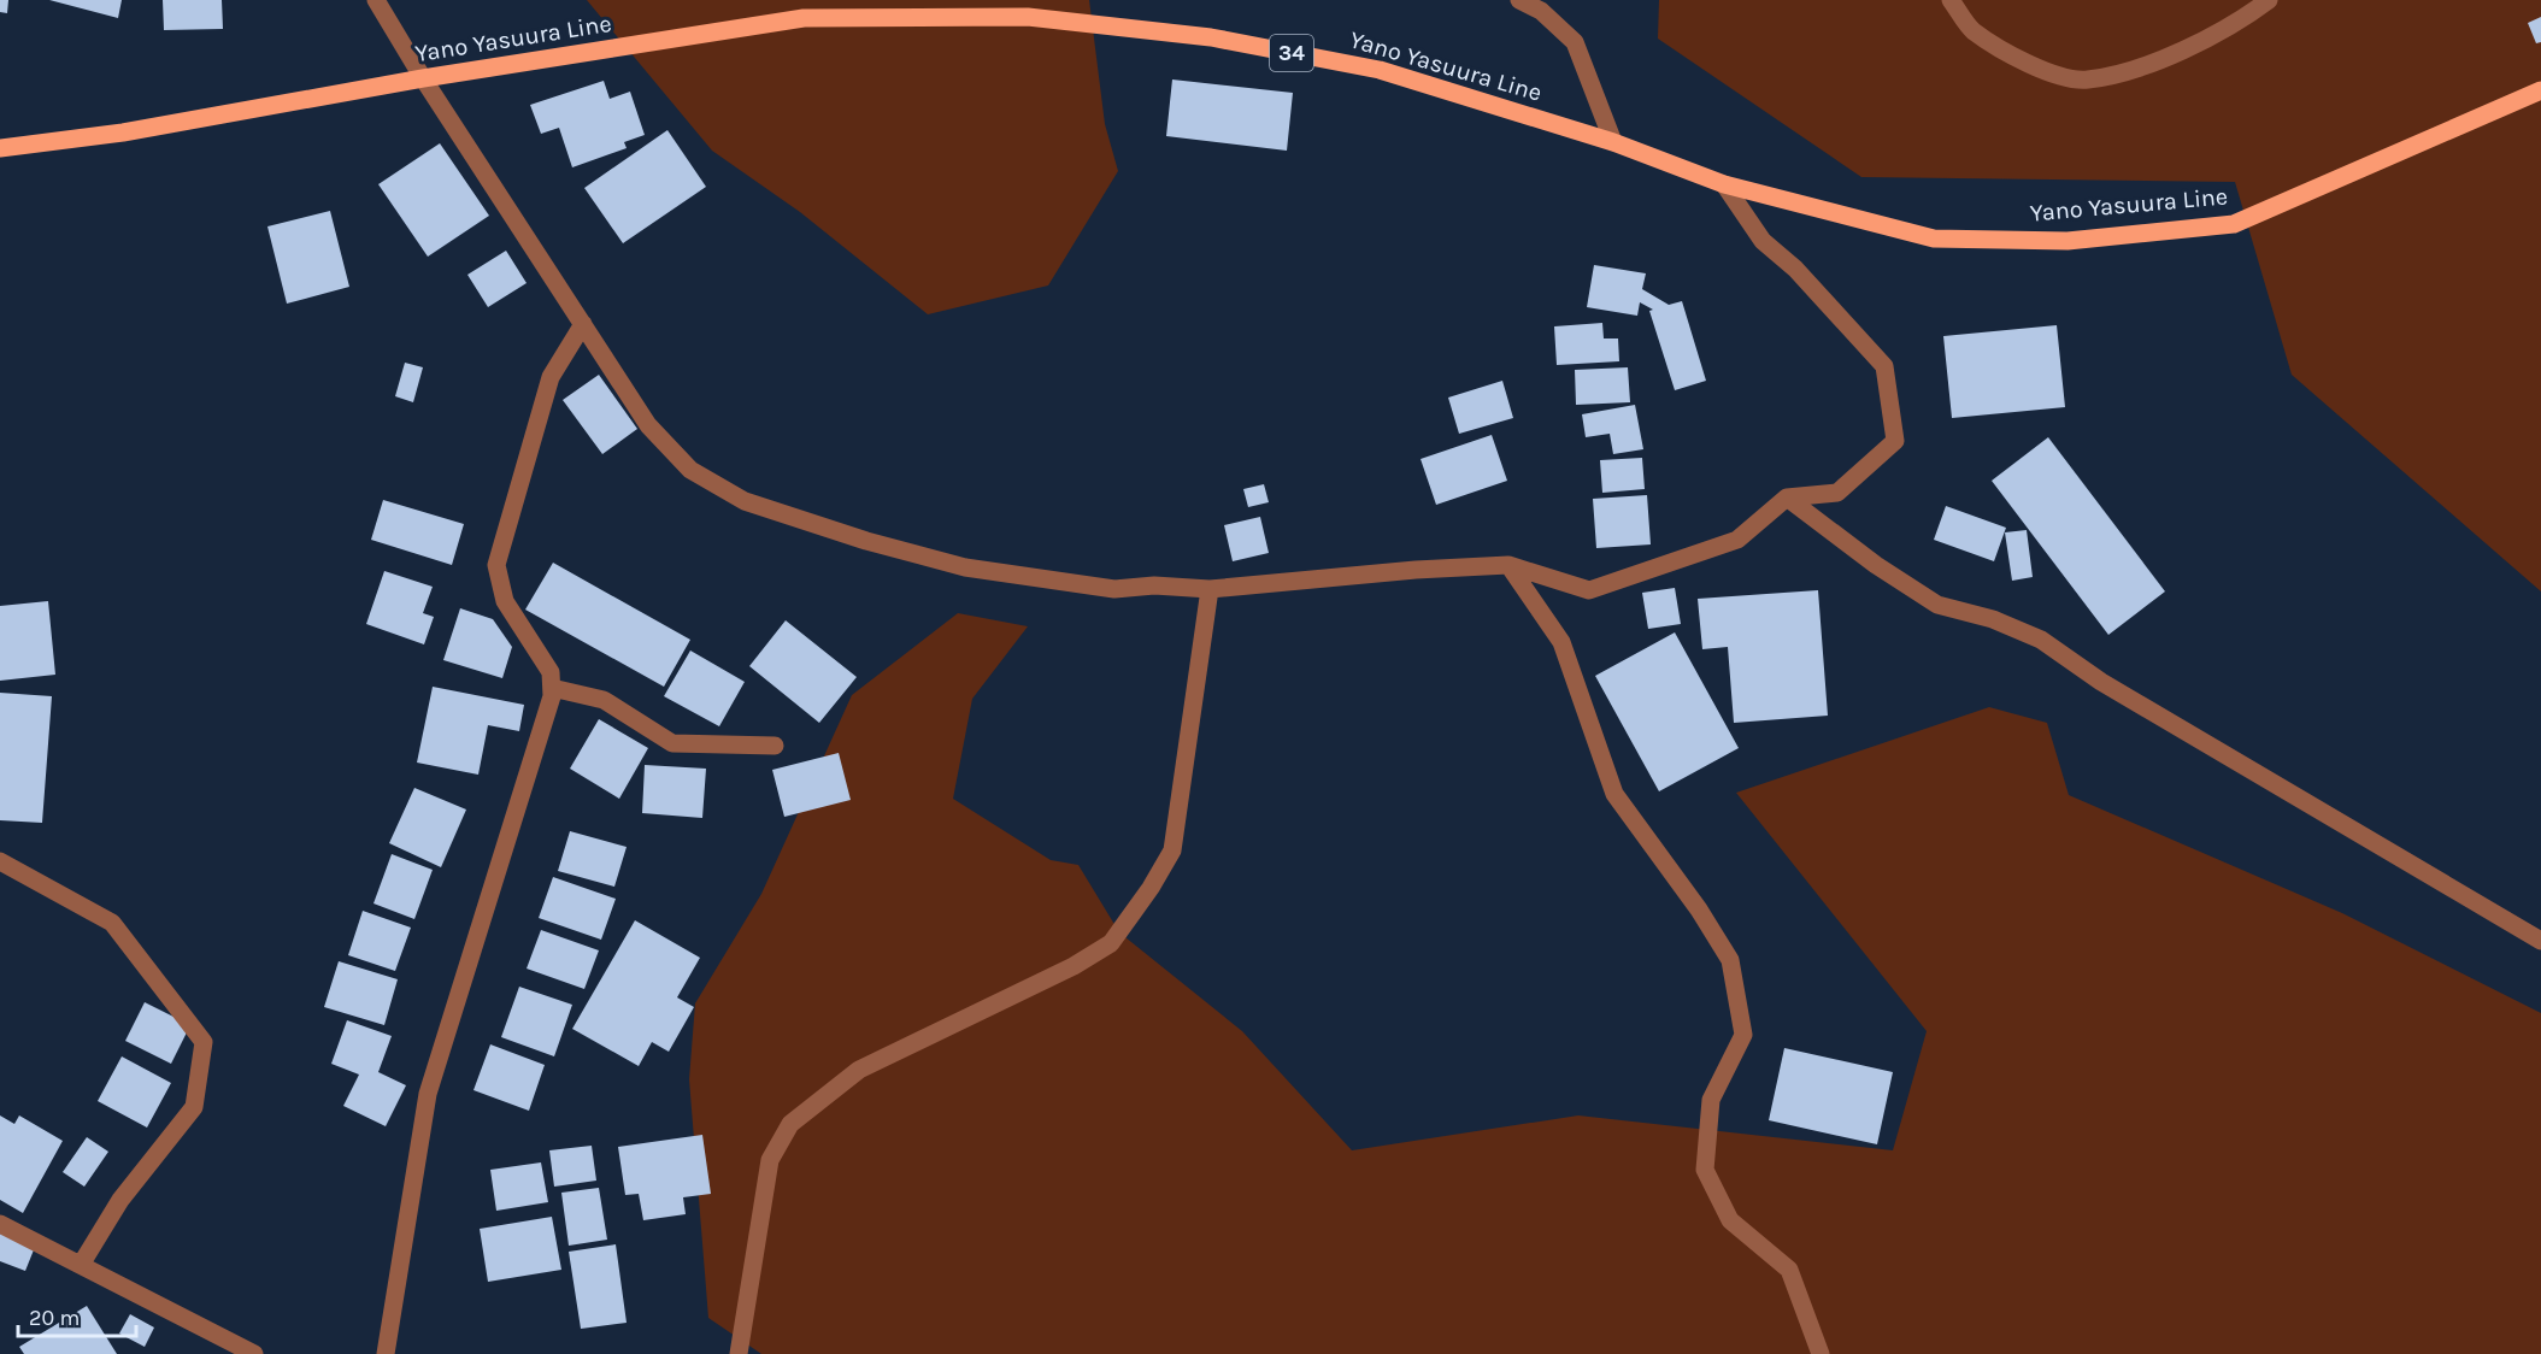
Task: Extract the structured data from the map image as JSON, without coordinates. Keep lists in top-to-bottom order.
{
  "streets": {
    "main road": ["Yano Yasuura Line", "34"]
  },
  "scale_bar": "20 m"
}
